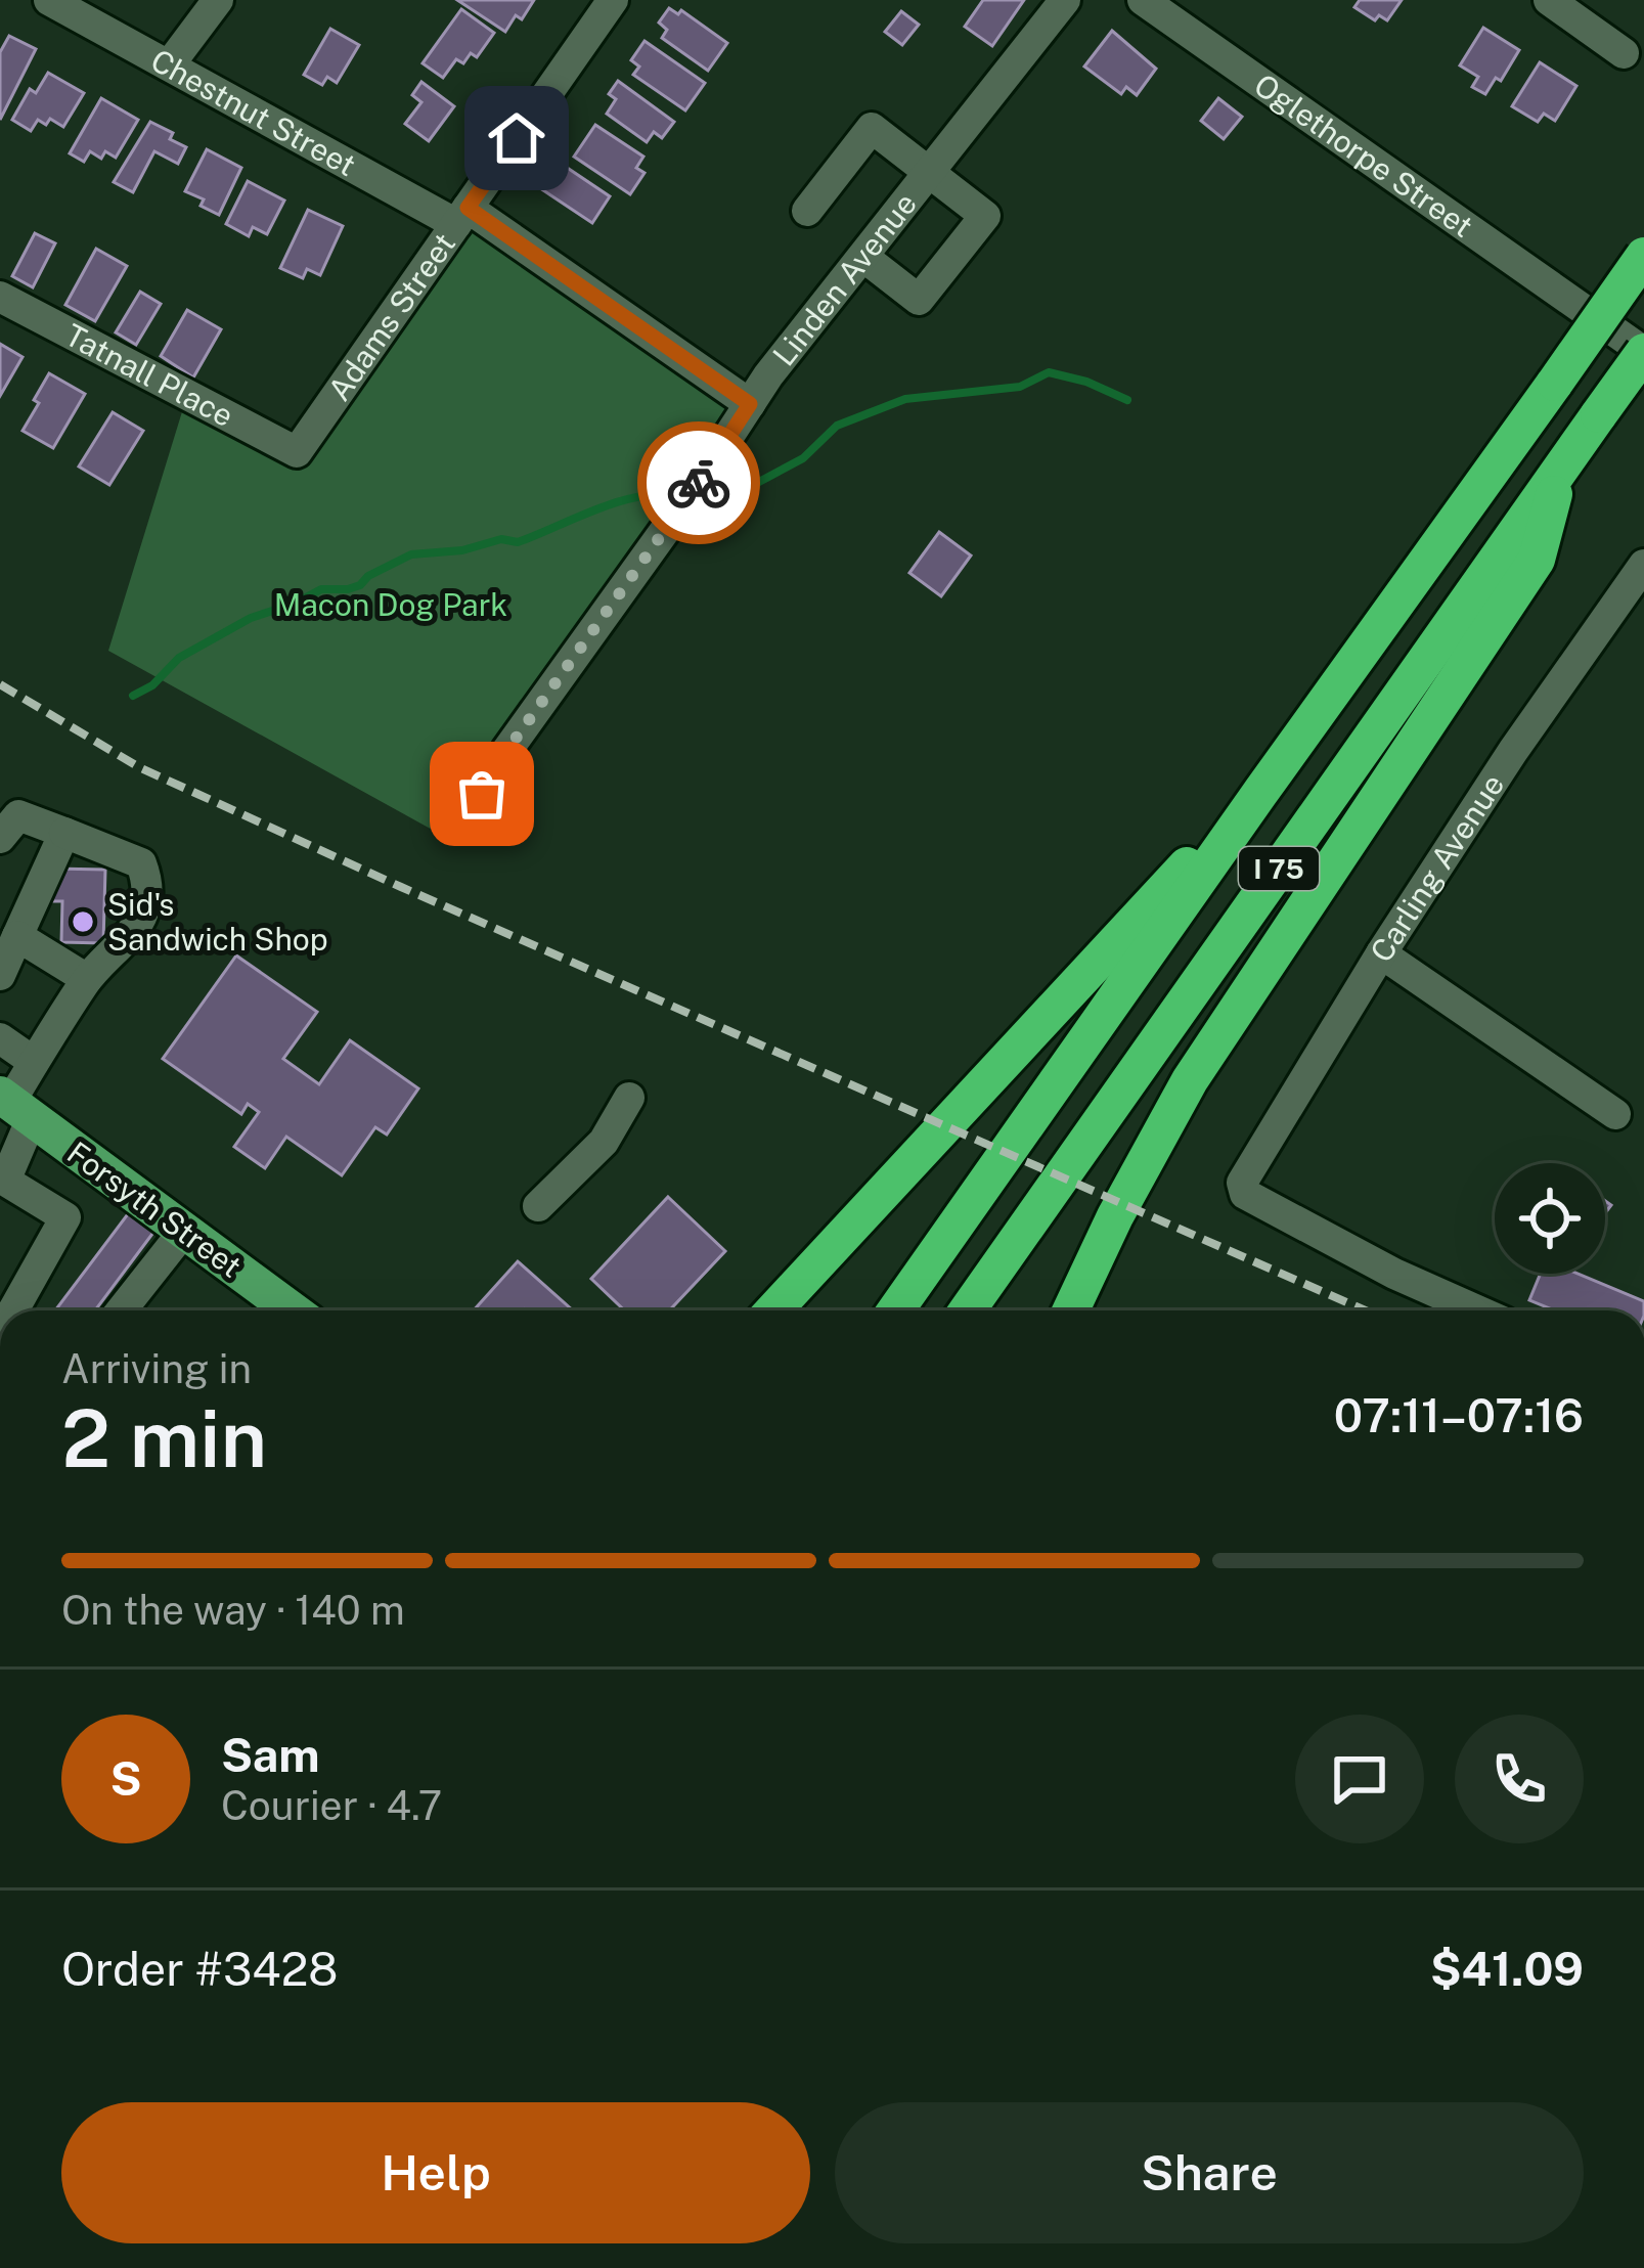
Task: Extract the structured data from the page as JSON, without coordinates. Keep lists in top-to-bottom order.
{
  "streets": {
    "highway": ["I 75"],
    "main road": ["Forsyth Street"],
    "street": [
      "Chestnut Street",
      "Oglethorpe Street",
      "Linden Avenue",
      "Adams Street",
      "Tatnall Place",
      "Carling Avenue"
    ]
  },
  "crossings": [
    ["Chestnut Street", "Linden Avenue"],
    ["Chestnut Street", "Adams Street"],
    ["Oglethorpe Street", "I 75"],
    ["Adams Street", "Tatnall Place"]
  ],
  "parks": ["Macon Dog Park"],
  "places": ["Sid's Sandwich Shop"],
  "page": {
    "heading": ["2 min", "Arriving in", "07:11–07:16"],
    "panel": [
      "Sam",
      "Courier · 4.7",
      "Order #3428",
      "$41.09"
    ],
    "bar": "On the way · 140 m",
    "round": "S",
    "buttons": ["Help", "Share"]
  }
}
